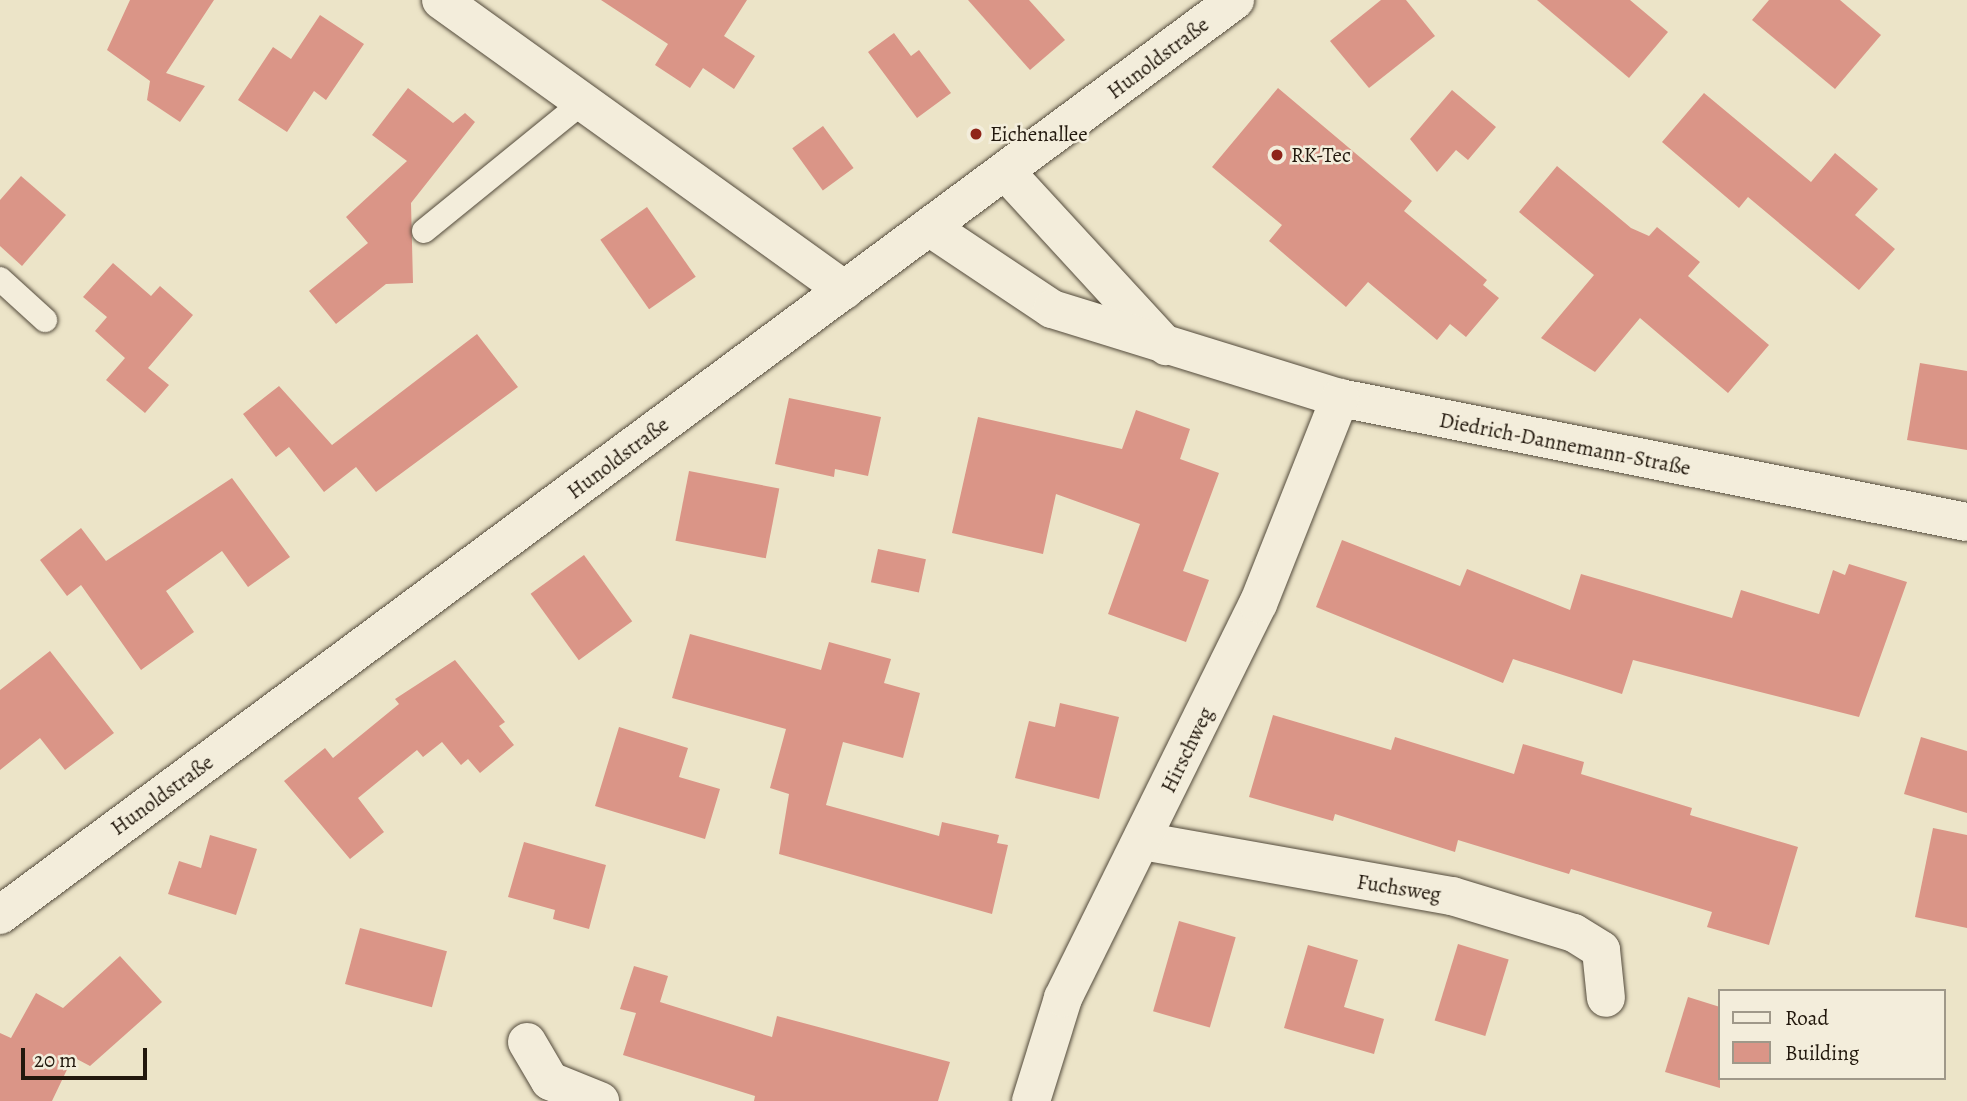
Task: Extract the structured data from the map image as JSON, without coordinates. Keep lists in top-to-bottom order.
{
  "streets": {
    "street": [
      "Hunoldstraße",
      "Diedrich-Dannemann-Straße",
      "Hirschweg",
      "Fuchsweg"
    ]
  },
  "crossings": [
    ["Hunoldstraße", "Diedrich-Dannemann-Straße"],
    ["Diedrich-Dannemann-Straße", "Hirschweg"],
    ["Hirschweg", "Fuchsweg"]
  ],
  "places": ["Eichenallee", "RK-Tec"],
  "legend": ["Road", "Building"],
  "scale_bar": "20 m"
}
